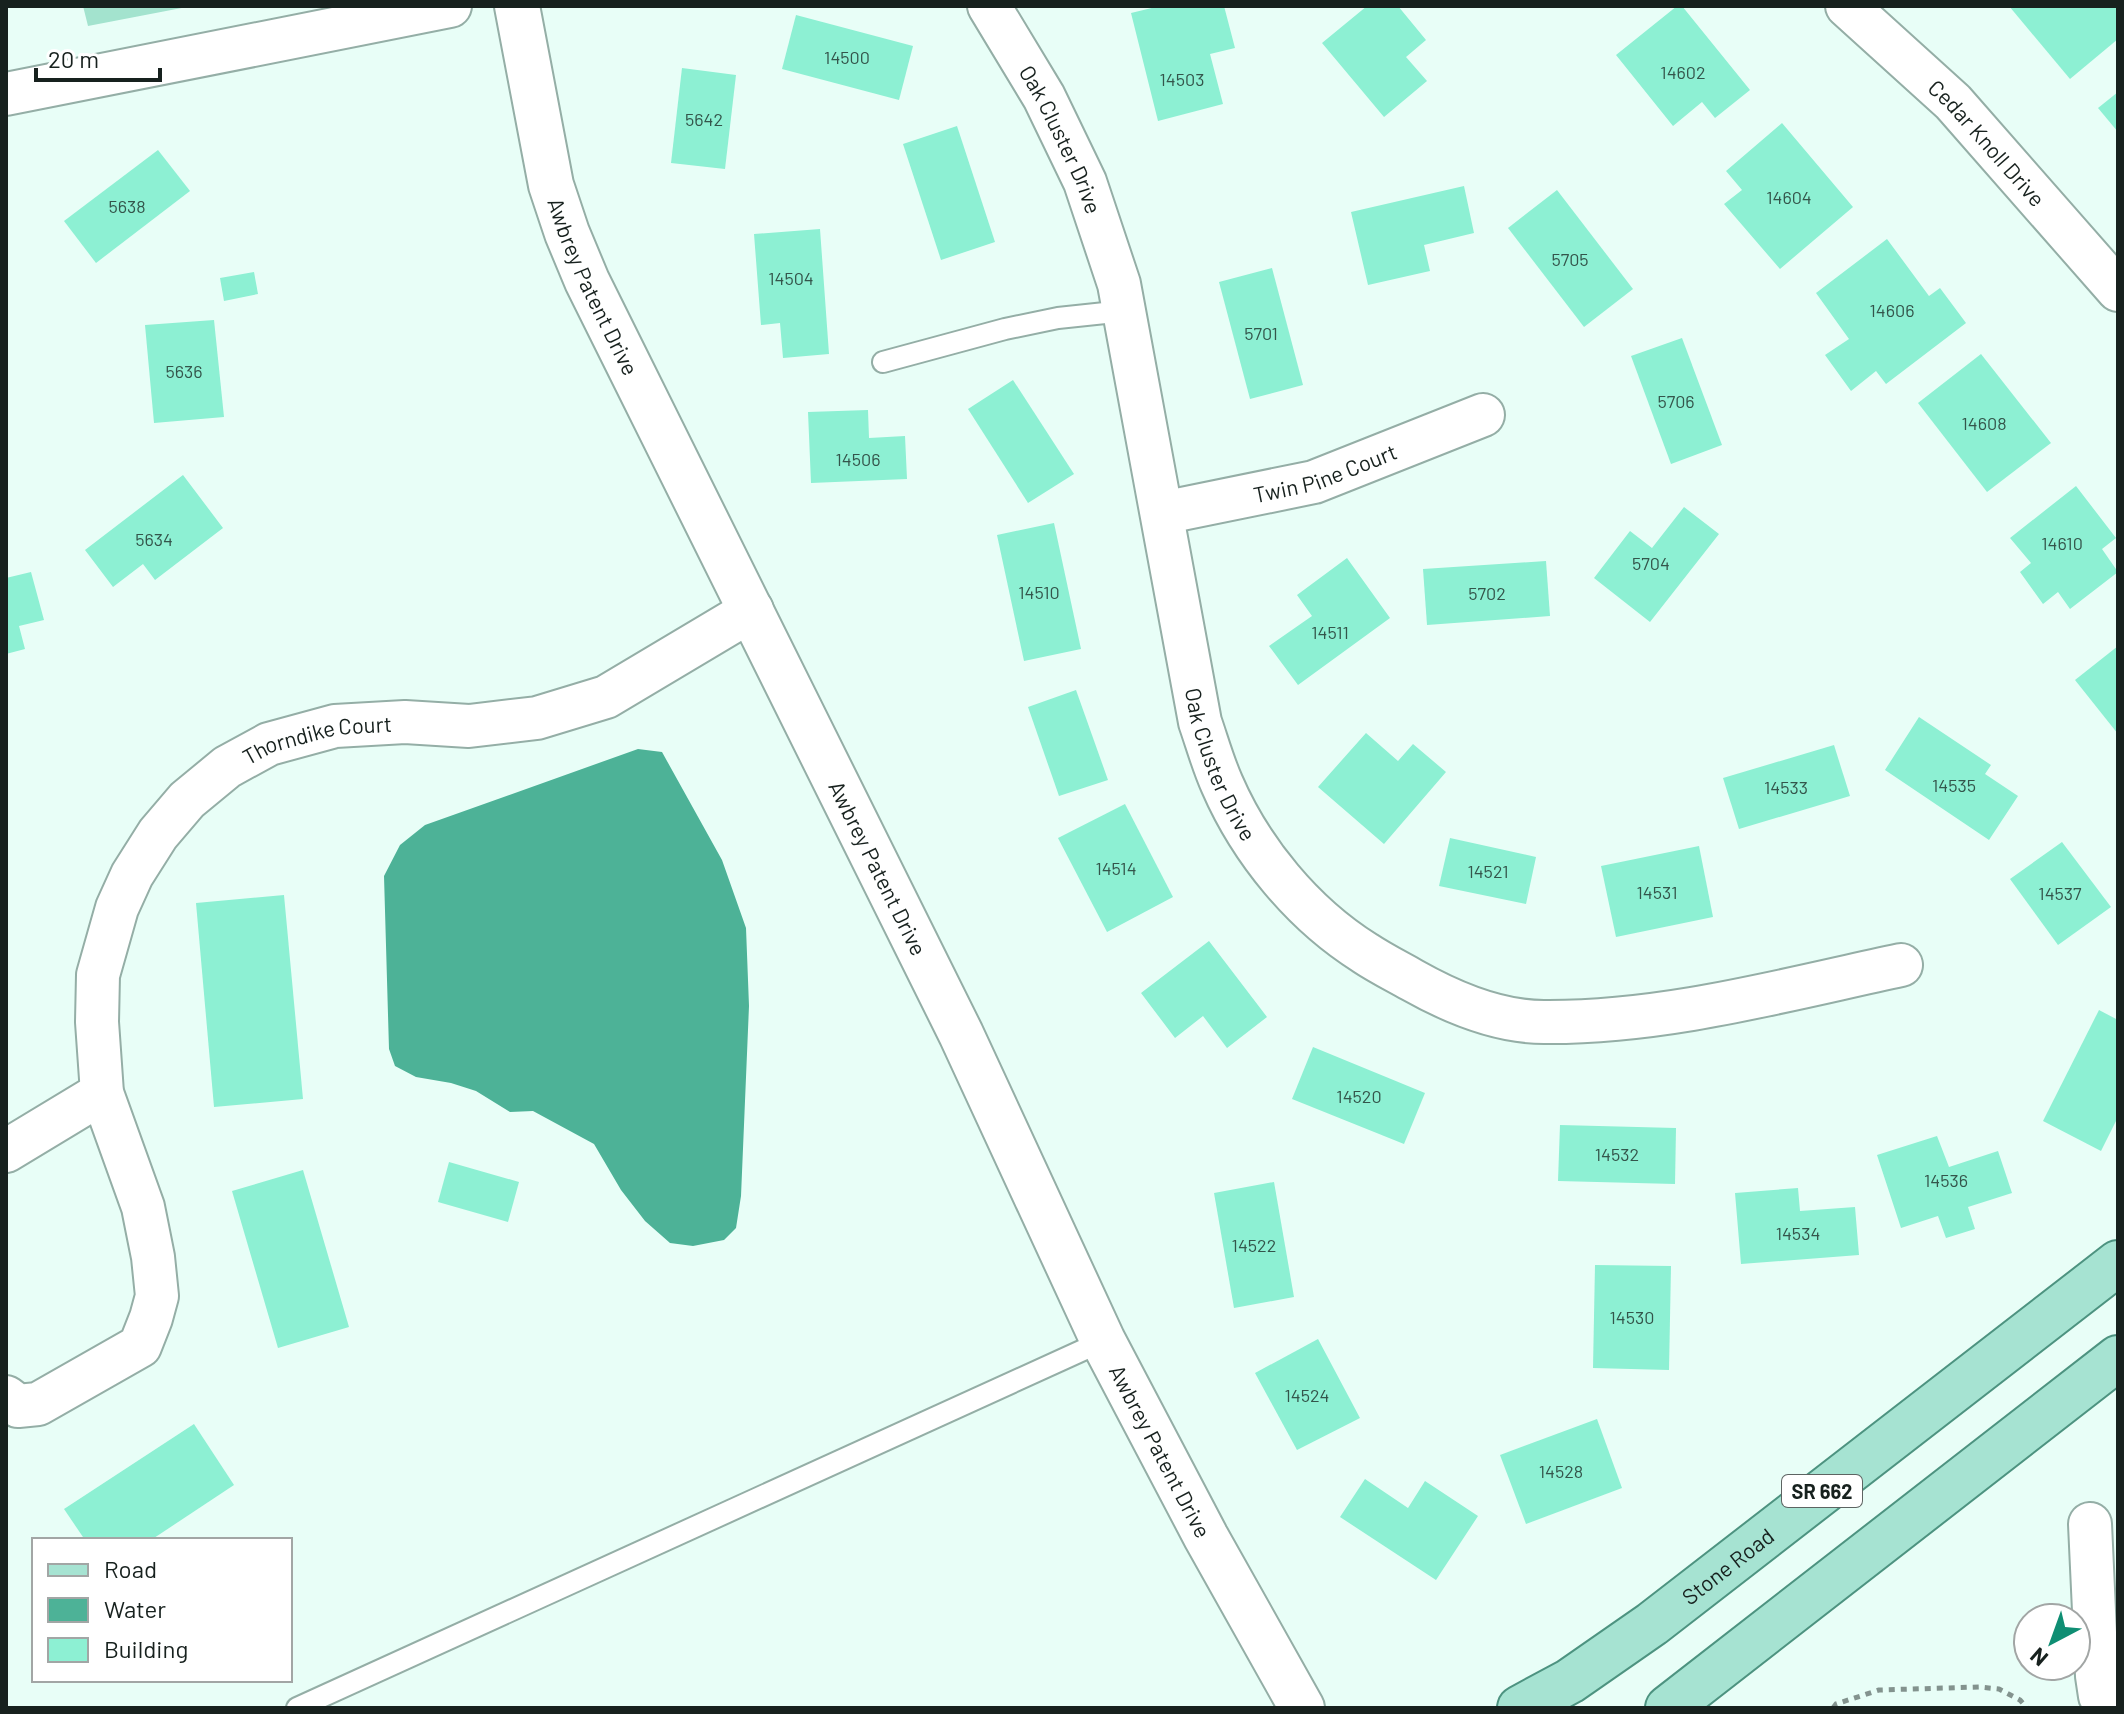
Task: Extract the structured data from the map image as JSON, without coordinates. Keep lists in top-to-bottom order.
{
  "streets": {
    "main road": ["SR 662", "Stone Road"],
    "street": [
      "Oak Cluster Drive",
      "Cedar Knoll Drive",
      "Awbrey Patent Drive",
      "Twin Pine Court",
      "Thorndike Court"
    ]
  },
  "crossings": [
    ["Oak Cluster Drive", "Twin Pine Court"],
    ["Awbrey Patent Drive", "Thorndike Court"]
  ],
  "house_numbers": [
    "14500",
    "14602",
    "14503",
    "5642",
    "14604",
    "5638",
    "5705",
    "14504",
    "14606",
    "5701",
    "5636",
    "5706",
    "14608",
    "14506",
    "5634",
    "14610",
    "5704",
    "14510",
    "5702",
    "14511",
    "14535",
    "14533",
    "14514",
    "14521",
    "14531",
    "14537",
    "14520",
    "14532",
    "14536",
    "14534",
    "14522",
    "14530",
    "14524",
    "14528"
  ],
  "legend": ["Road", "Water", "Building"],
  "scale_bar": "20 m",
  "north": "bottom left"
}
